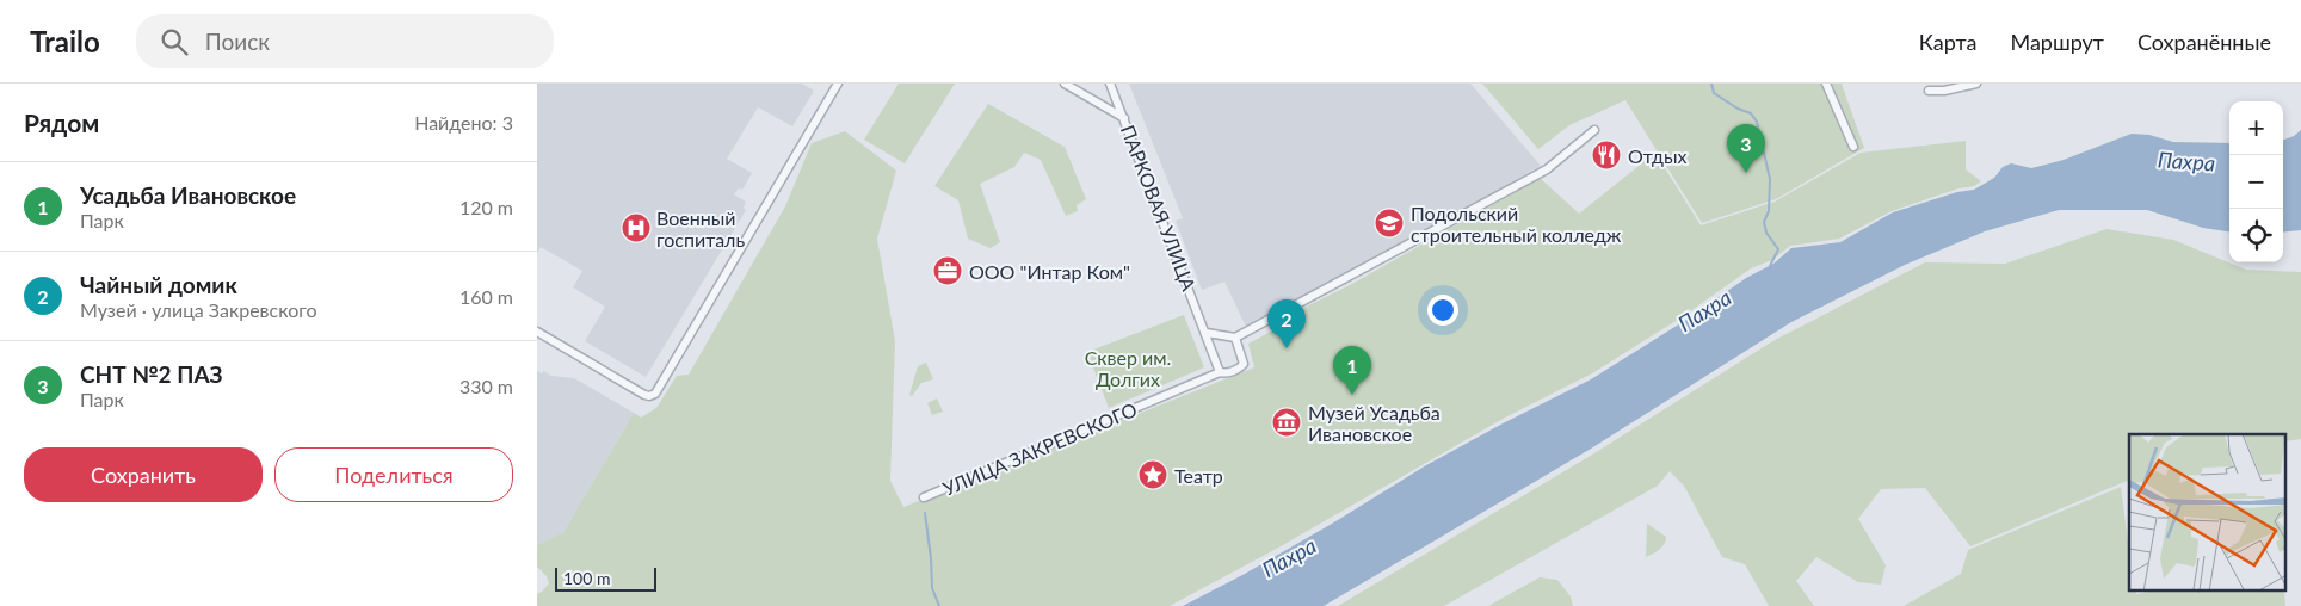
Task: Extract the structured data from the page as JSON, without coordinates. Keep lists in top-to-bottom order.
{
  "streets": {
    "street": ["ПАРКОВАЯ УЛИЦА", "УЛИЦА ЗАКРЕВСКОГО"]
  },
  "crossings": [
    ["ПАРКОВАЯ УЛИЦА", "УЛИЦА ЗАКРЕВСКОГО"]
  ],
  "water": ["Пахра"],
  "parks": ["Сквер им. Долгих"],
  "places": {
    "restaurant": ["Отдых"],
    "school or university": ["Подольский строительный колледж"],
    "hospital": ["Военный госпиталь"],
    "office": ["ООО \"Интар Ком\""],
    "museum": ["Музей Усадьба Ивановское"],
    "place": ["Театр"]
  },
  "scale_bar": "100 m",
  "page": {
    "header": "Trailo",
    "search": "Поиск",
    "nav": ["Карта", "Маршрут", "Сохранённые"],
    "heading": ["Рядом", "Найдено: 3"],
    "map_buttons": ["+", "−"],
    "pins": ["3", "2", "1"],
    "list": [
      {
        "mark": "1",
        "name": "Усадьба Ивановское",
        "note": "Парк",
        "value": "120 m"
      },
      {
        "mark": "2",
        "name": "Чайный домик",
        "note": "Музей · улица Закревского",
        "value": "160 m"
      },
      {
        "mark": "3",
        "name": "СНТ №2 ПАЗ",
        "note": "Парк",
        "value": "330 m"
      }
    ],
    "buttons": ["Сохранить", "Поделиться"],
    "scale": "100 m"
  }
}
